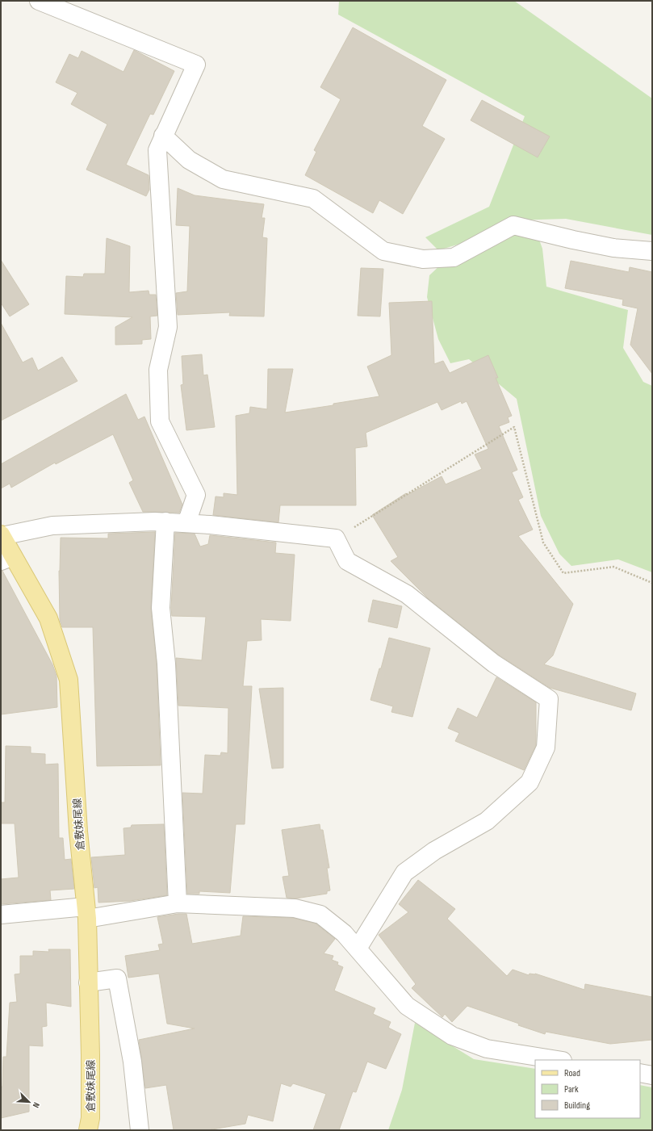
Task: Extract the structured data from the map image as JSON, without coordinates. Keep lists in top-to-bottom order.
{
  "streets": {
    "main road": ["倉敷妹尾線"]
  },
  "legend": ["Road", "Park", "Building"],
  "north": "bottom right"
}
